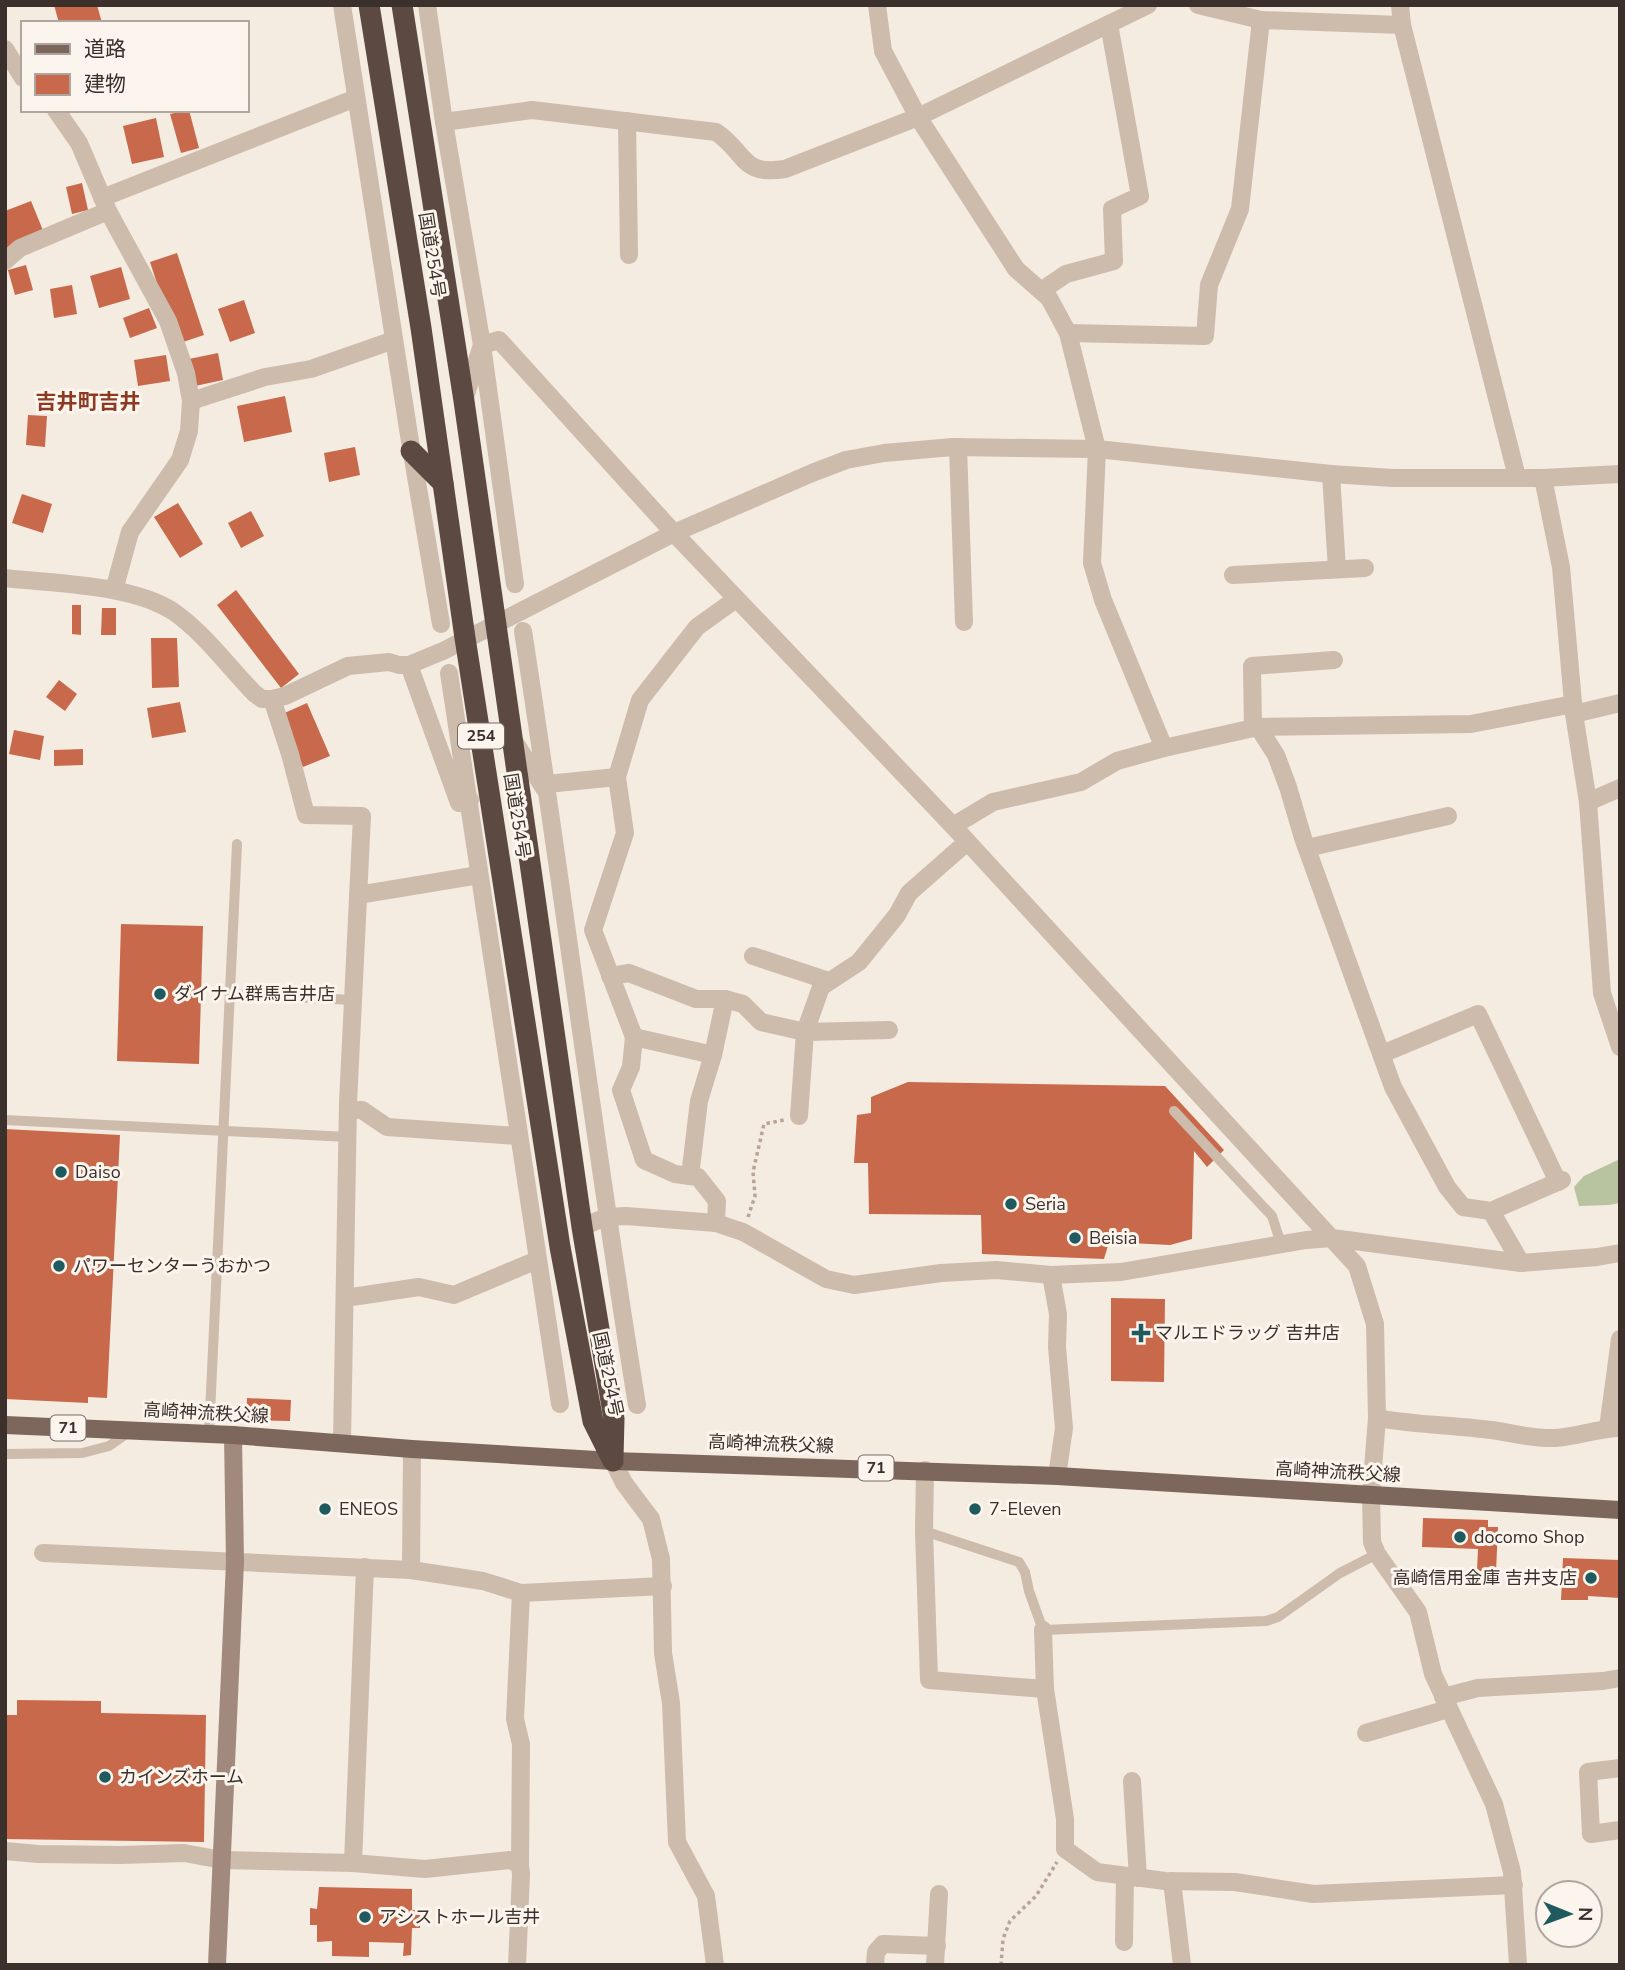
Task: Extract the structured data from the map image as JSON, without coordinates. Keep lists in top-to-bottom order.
{
  "streets": {
    "highway": ["国道254号", "254"],
    "main road": ["高崎神流秩父線", "71"]
  },
  "crossings": [
    ["国道254号", "高崎神流秩父線"]
  ],
  "districts": ["吉井町吉井"],
  "places": {
    "other": [
      "ダイナム群馬吉井店",
      "Daiso",
      "Seria",
      "Beisia",
      "パワーセンターうおかつ",
      "ENEOS",
      "7-Eleven",
      "docomo Shop",
      "高崎信用金庫 吉井支店",
      "カインズホーム",
      "アシストホール吉井"
    ],
    "health": ["マルエドラッグ 吉井店"]
  },
  "legend": ["道路", "建物"],
  "north": "right"
}
